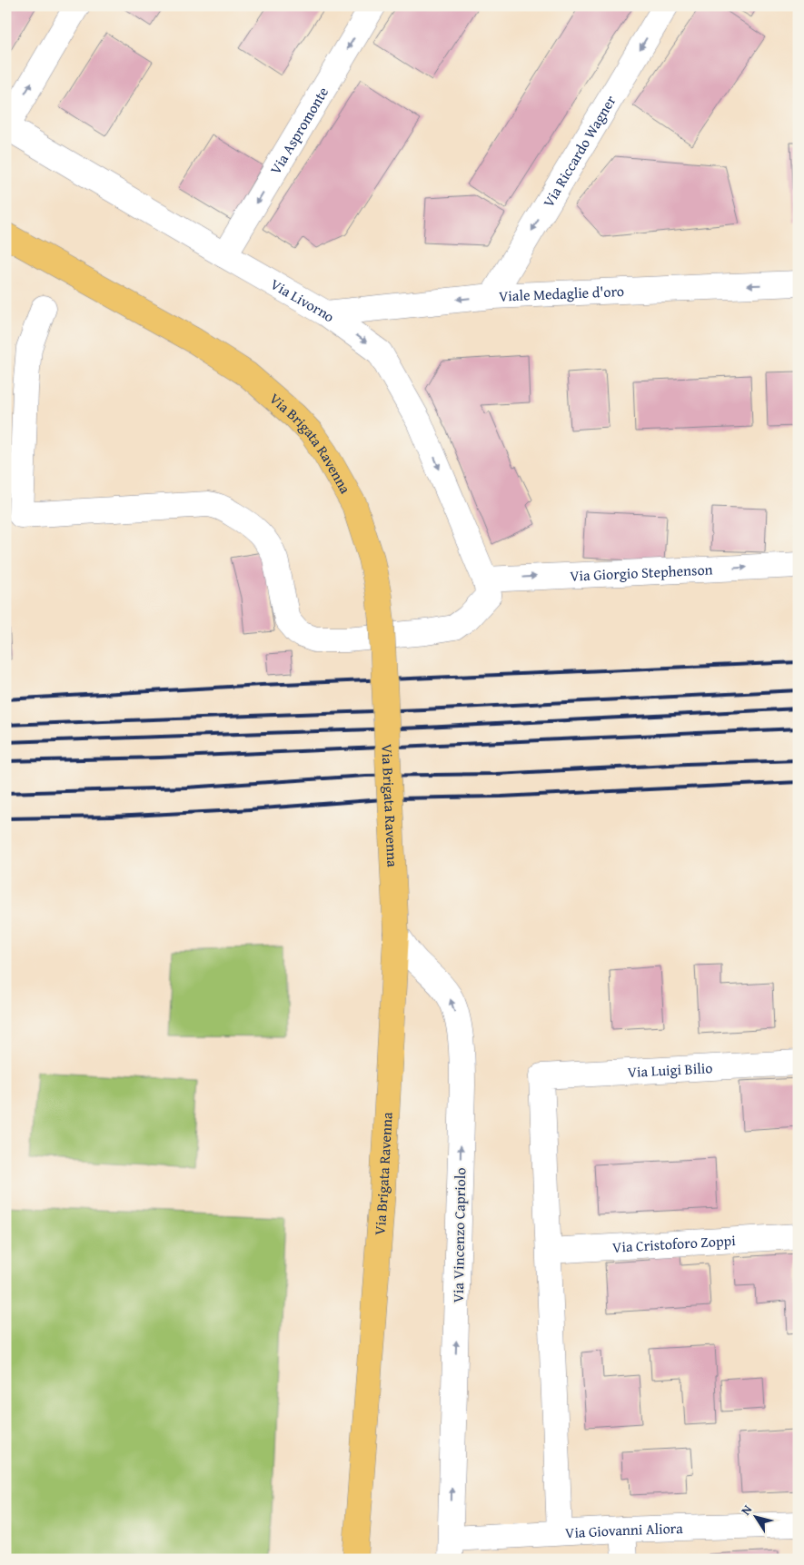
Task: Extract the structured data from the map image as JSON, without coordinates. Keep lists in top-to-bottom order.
{
  "streets": {
    "main road": ["Via Brigata Ravenna"],
    "street": [
      "Via Aspromonte",
      "Via Riccardo Wagner",
      "Viale Medaglie d'oro",
      "Via Livorno",
      "Via Giorgio Stephenson",
      "Via Luigi Bilio",
      "Via Vincenzo Capriolo",
      "Via Cristoforo Zoppi",
      "Via Giovanni Aliora"
    ]
  },
  "crossings": [
    ["Via Aspromonte", "Via Livorno"],
    ["Via Riccardo Wagner", "Viale Medaglie d'oro"],
    ["Viale Medaglie d'oro", "Via Livorno"],
    ["Via Livorno", "Via Giorgio Stephenson"],
    ["Via Brigata Ravenna", "Via Vincenzo Capriolo"],
    ["Via Luigi Bilio", "Via Cristoforo Zoppi"],
    ["Via Vincenzo Capriolo", "Via Giovanni Aliora"]
  ],
  "one_way": [
    "Via Aspromonte",
    "Via Riccardo Wagner",
    "Viale Medaglie d'oro",
    "Via Livorno",
    "Via Giorgio Stephenson"
  ],
  "north": "top left"
}
